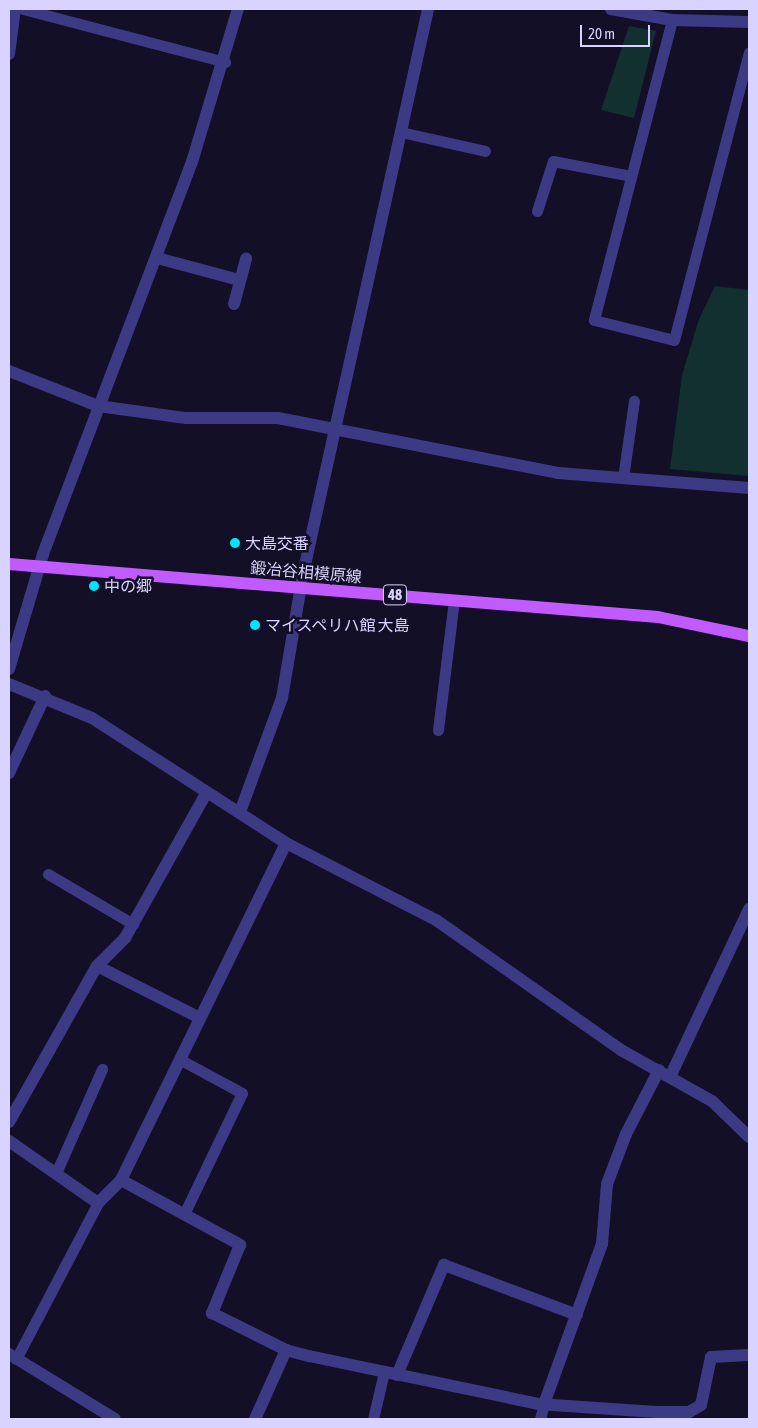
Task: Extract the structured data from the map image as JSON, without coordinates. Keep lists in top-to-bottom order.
{
  "streets": {
    "main road": ["鍛冶谷相模原線", "48"]
  },
  "places": ["大島交番", "中の郷", "マイスペリハ館 大島"],
  "scale_bar": "20 m"
}
